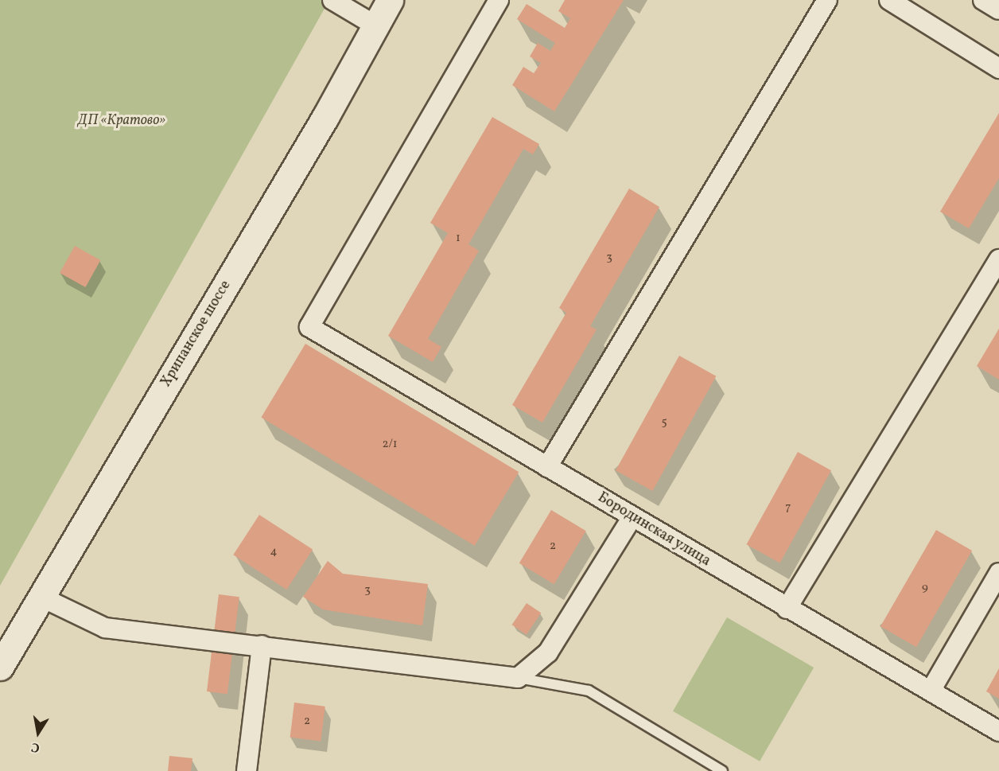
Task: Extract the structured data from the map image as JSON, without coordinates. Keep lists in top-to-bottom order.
{
  "streets": {
    "main road": ["Хрипанское шоссе"],
    "street": ["Бородинская улица"]
  },
  "parks": ["ДП «Кратово»"],
  "house_numbers": [
    "1",
    "3",
    "5",
    "2/1",
    "7",
    "2",
    "4",
    "9",
    "3",
    "2"
  ],
  "north": "bottom"
}
